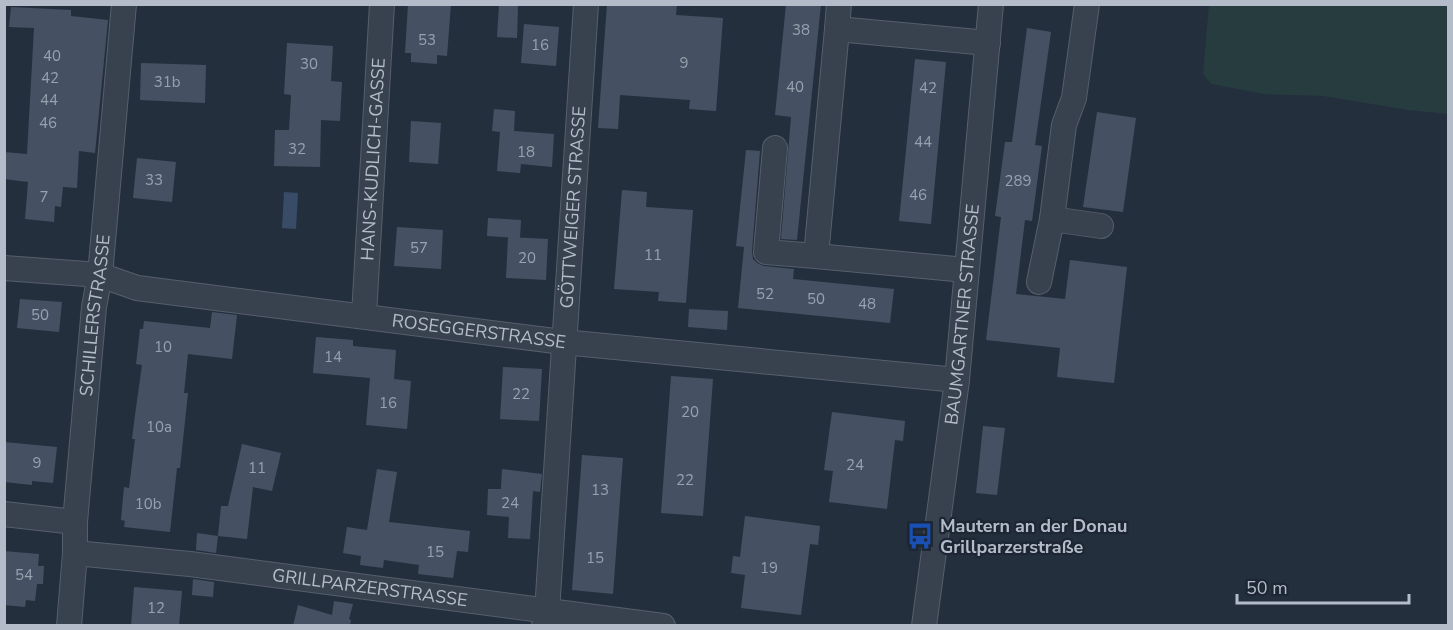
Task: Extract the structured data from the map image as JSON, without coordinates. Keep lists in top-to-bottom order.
{
  "streets": {
    "street": [
      "HANS-KUDLICH-GASSE",
      "GÖTTWEIGER STRASSE",
      "SCHILLERSTRASSE",
      "BAUMGARTNER STRASSE",
      "ROSEGGERSTRASSE",
      "GRILLPARZERSTRASSE"
    ]
  },
  "crossings": [
    ["HANS-KUDLICH-GASSE", "ROSEGGERSTRASSE"],
    ["GÖTTWEIGER STRASSE", "ROSEGGERSTRASSE"],
    ["GÖTTWEIGER STRASSE", "GRILLPARZERSTRASSE"],
    ["SCHILLERSTRASSE", "ROSEGGERSTRASSE"],
    ["SCHILLERSTRASSE", "GRILLPARZERSTRASSE"],
    ["BAUMGARTNER STRASSE", "ROSEGGERSTRASSE"]
  ],
  "places": {
    "bus stop": ["Mautern an der Donau Grillparzerstraße"]
  },
  "house_numbers": [
    "38",
    "53",
    "16",
    "40",
    "9",
    "30",
    "42",
    "31b",
    "40",
    "42",
    "44",
    "46",
    "44",
    "32",
    "18",
    "33",
    "289",
    "46",
    "7",
    "57",
    "11",
    "20",
    "52",
    "50",
    "48",
    "50",
    "10",
    "14",
    "22",
    "16",
    "20",
    "10a",
    "9",
    "24",
    "11",
    "22",
    "13",
    "24",
    "10b",
    "15",
    "15",
    "19",
    "54",
    "12"
  ],
  "scale_bar": "50 m"
}
